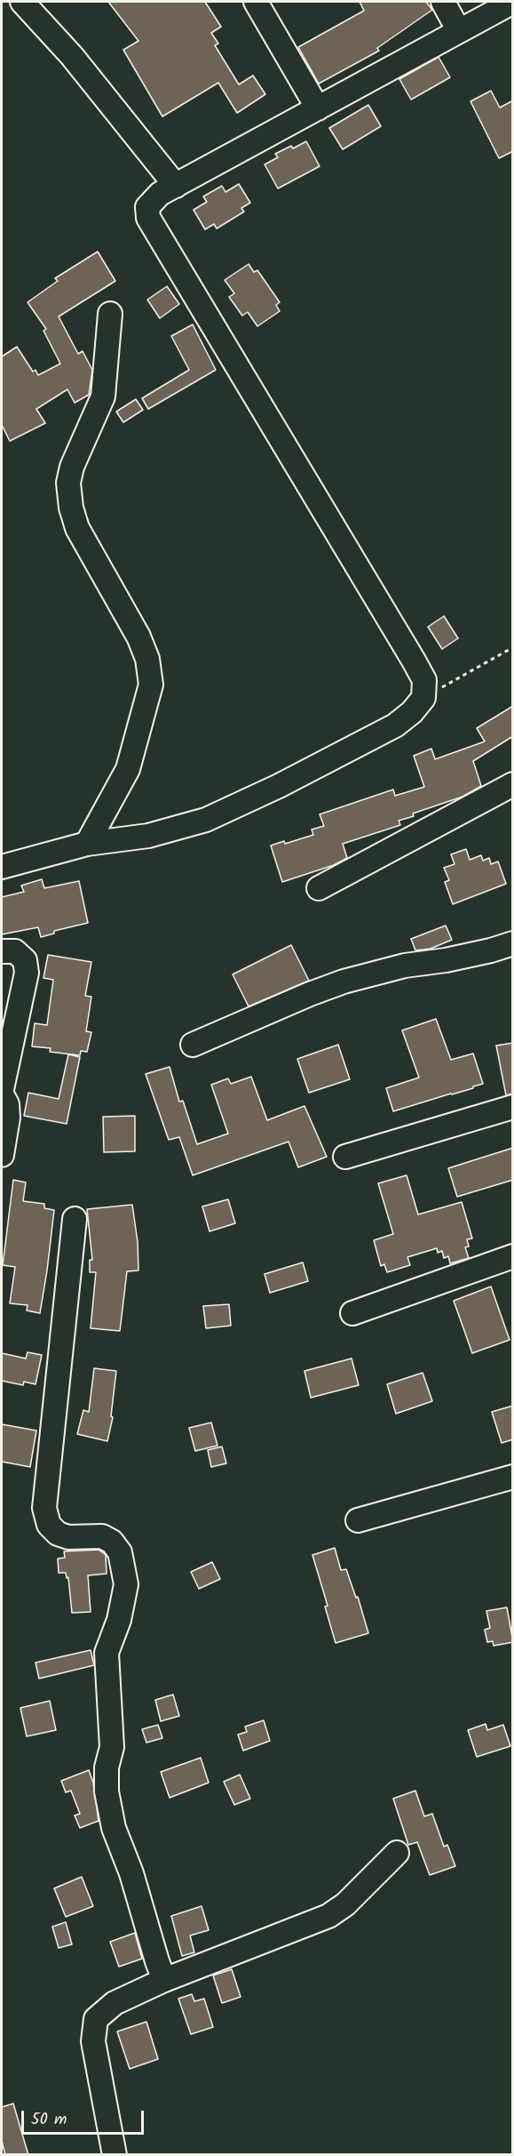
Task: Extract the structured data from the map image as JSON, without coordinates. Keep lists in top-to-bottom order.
{
  "scale_bar": "50 m"
}
